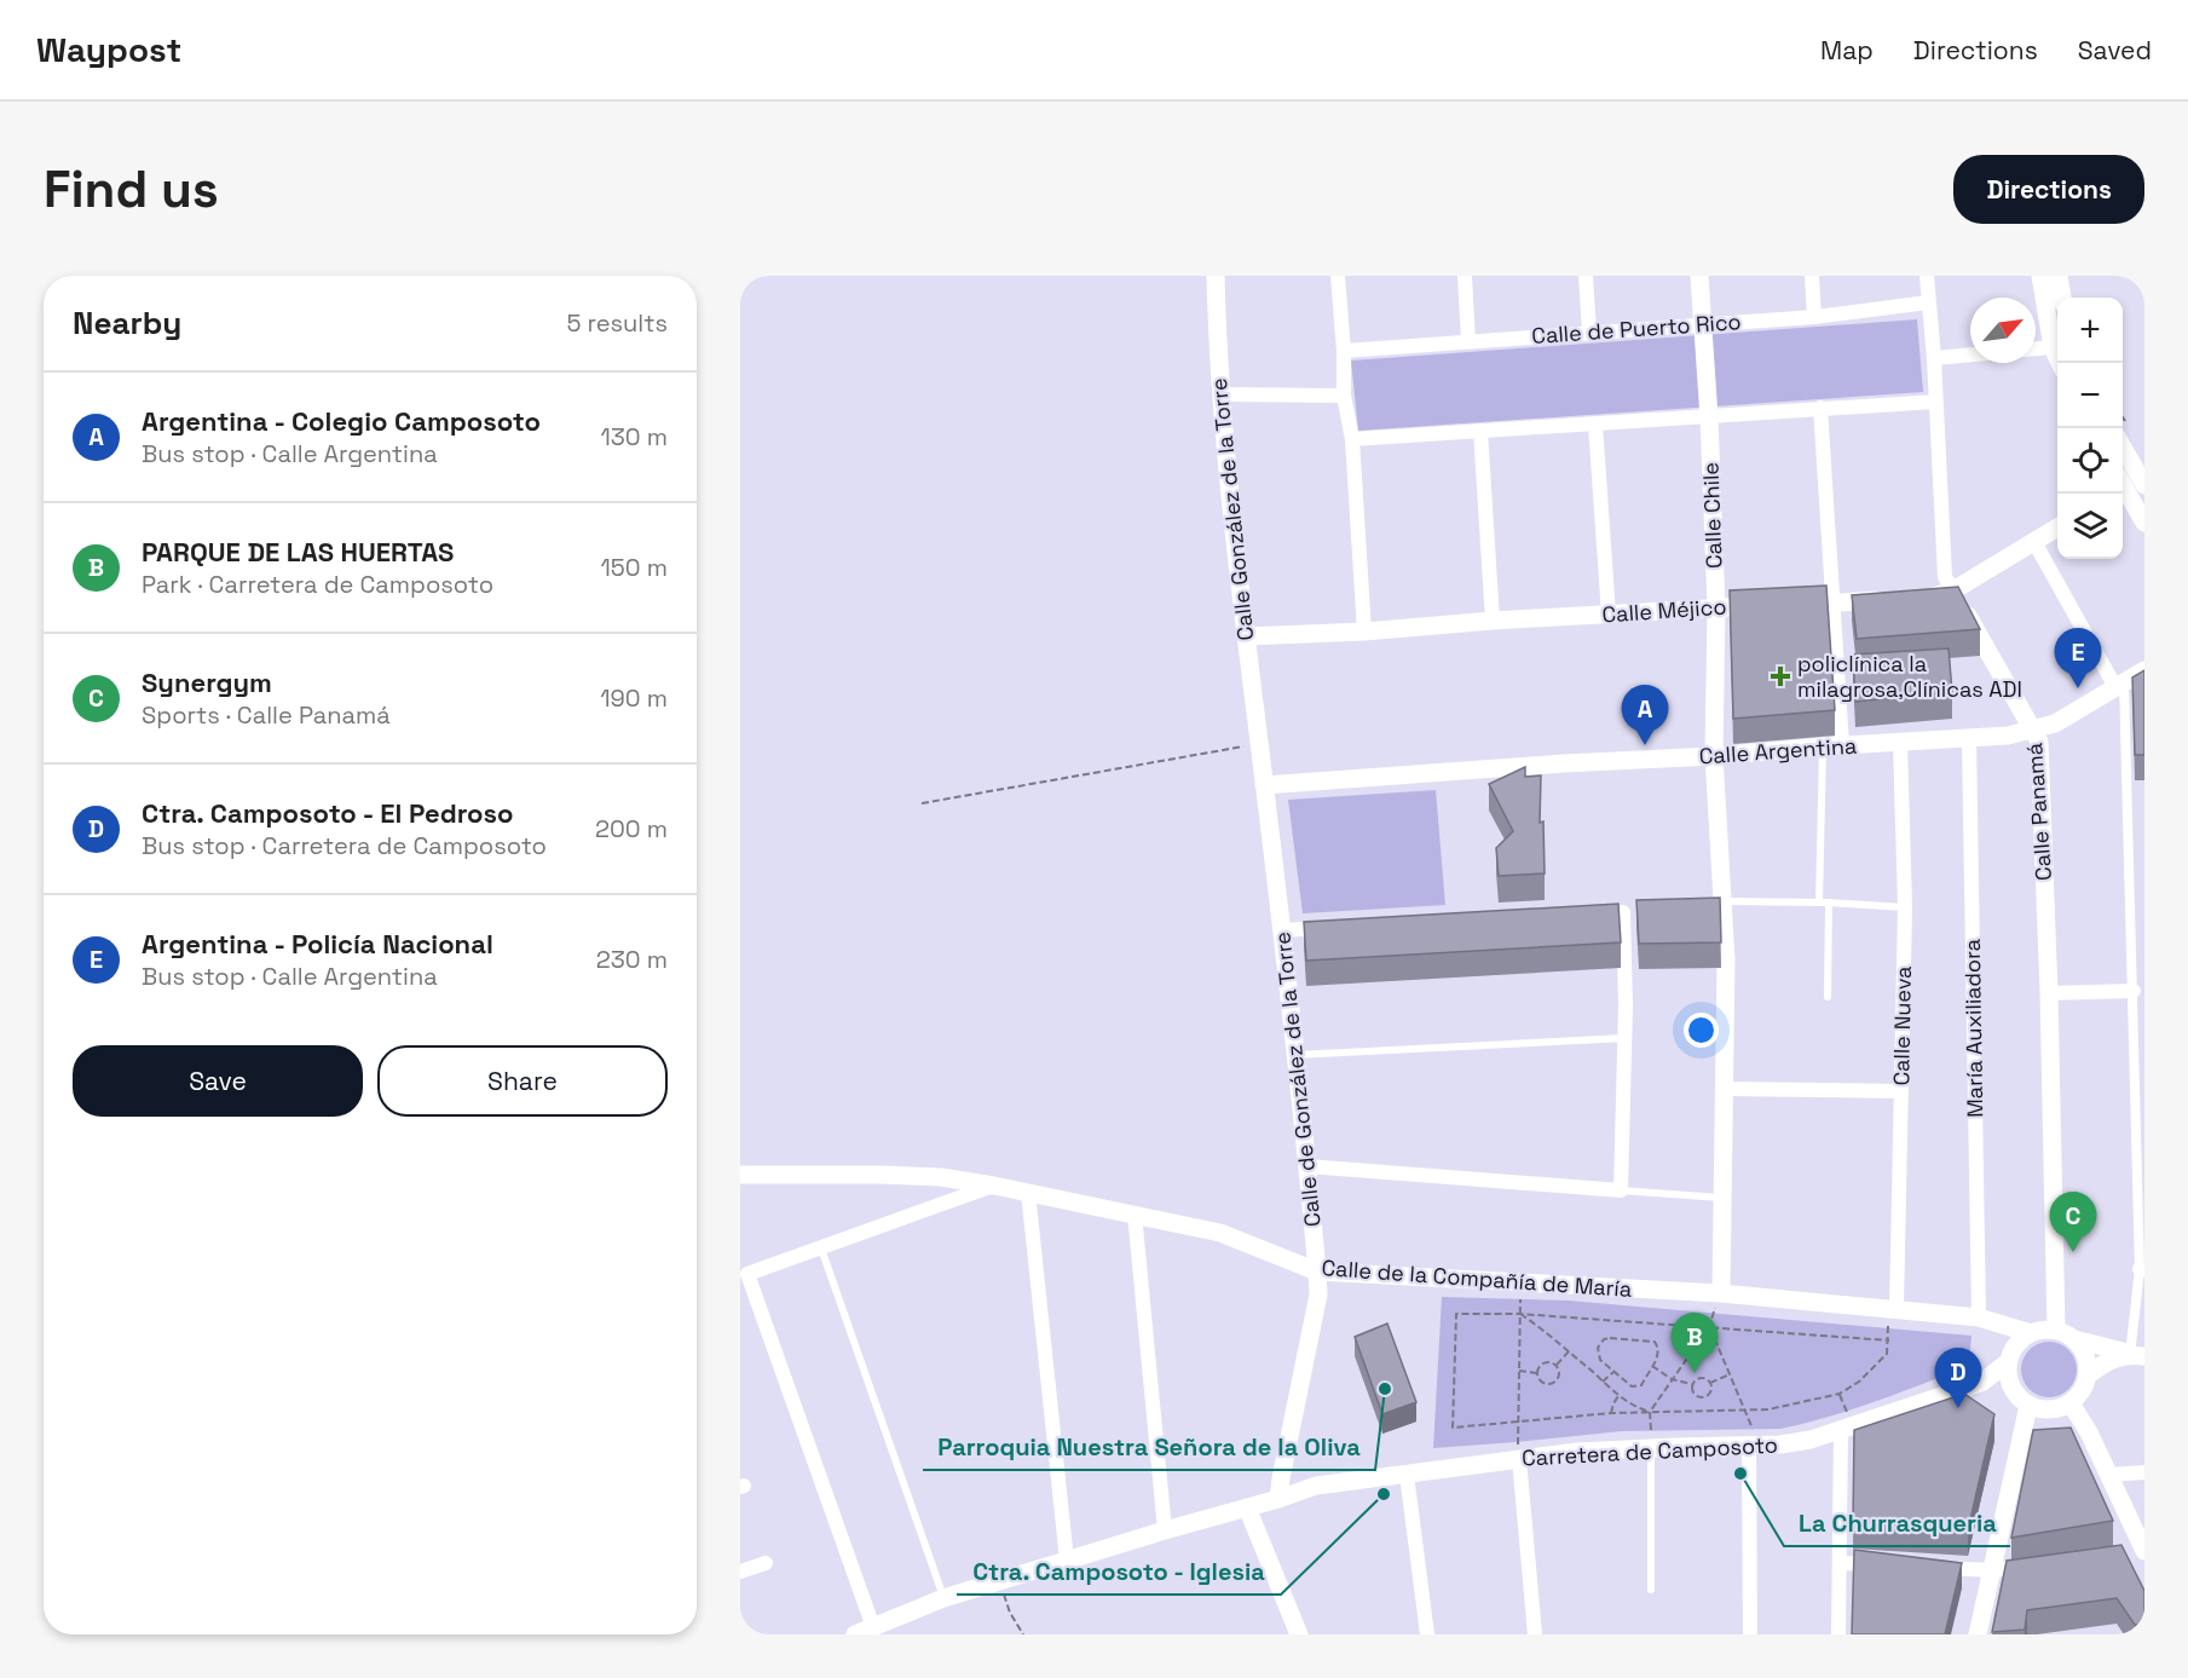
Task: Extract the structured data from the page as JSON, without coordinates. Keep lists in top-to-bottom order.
{
  "streets": {
    "street": [
      "Calle de Puerto Rico",
      "Calle González de la Torre",
      "Calle Chile",
      "Calle Méjico",
      "Calle Argentina",
      "Calle Panamá",
      "Calle Nueva",
      "María Auxiliadora",
      "Calle de González de la Torre",
      "Calle de la Compañía de María",
      "Carretera de Camposoto"
    ]
  },
  "crossings": [
    ["Calle de Puerto Rico", "Calle Chile"],
    ["Calle de Puerto Rico", "Calle Panamá"],
    ["Calle González de la Torre", "Calle Méjico"],
    ["Calle González de la Torre", "Calle de González de la Torre"],
    ["Calle Chile", "Calle Méjico"],
    ["Calle Chile", "Calle Argentina"],
    ["Calle Chile", "Calle de la Compañía de María"],
    ["Calle Argentina", "Calle Panamá"],
    ["Calle Argentina", "Calle Nueva"],
    ["Calle Argentina", "María Auxiliadora"],
    ["Calle Argentina", "Calle de González de la Torre"],
    ["Calle Panamá", "Calle de la Compañía de María"],
    ["Calle Panamá", "Carretera de Camposoto"],
    ["Calle Nueva", "Calle de la Compañía de María"],
    ["María Auxiliadora", "Calle de la Compañía de María"],
    ["Calle de González de la Torre", "Calle de la Compañía de María"],
    ["Calle de González de la Torre", "Carretera de Camposoto"],
    ["Calle de la Compañía de María", "Carretera de Camposoto"]
  ],
  "places": {
    "health": ["policlínica la milagrosa,Clínicas ADI"],
    "other": ["Parroquia Nuestra Señora de la Oliva", "La Churrasqueria", "Ctra. Camposoto - Iglesia"]
  },
  "north": "top right",
  "page": {
    "header": "Waypost",
    "nav": ["Map", "Directions", "Saved"],
    "buttons": [
      "Directions",
      ["Save", "Share"]
    ],
    "title": "Find us",
    "heading": ["Nearby", "5 results"],
    "map_buttons": ["+", "−"],
    "list": [
      {
        "mark": "A",
        "name": "Argentina - Colegio Camposoto",
        "note": "Bus stop · Calle Argentina",
        "value": "130 m"
      },
      {
        "mark": "B",
        "name": "PARQUE DE LAS HUERTAS",
        "note": "Park · Carretera de Camposoto",
        "value": "150 m"
      },
      {
        "mark": "C",
        "name": "Synergym",
        "note": "Sports · Calle Panamá",
        "value": "190 m"
      },
      {
        "mark": "D",
        "name": "Ctra. Camposoto - El Pedroso",
        "note": "Bus stop · Carretera de Camposoto",
        "value": "200 m"
      },
      {
        "mark": "E",
        "name": "Argentina - Policía Nacional",
        "note": "Bus stop · Calle Argentina",
        "value": "230 m"
      }
    ],
    "pins": [
      "E",
      "A",
      "C",
      "B",
      "D"
    ]
  }
}
